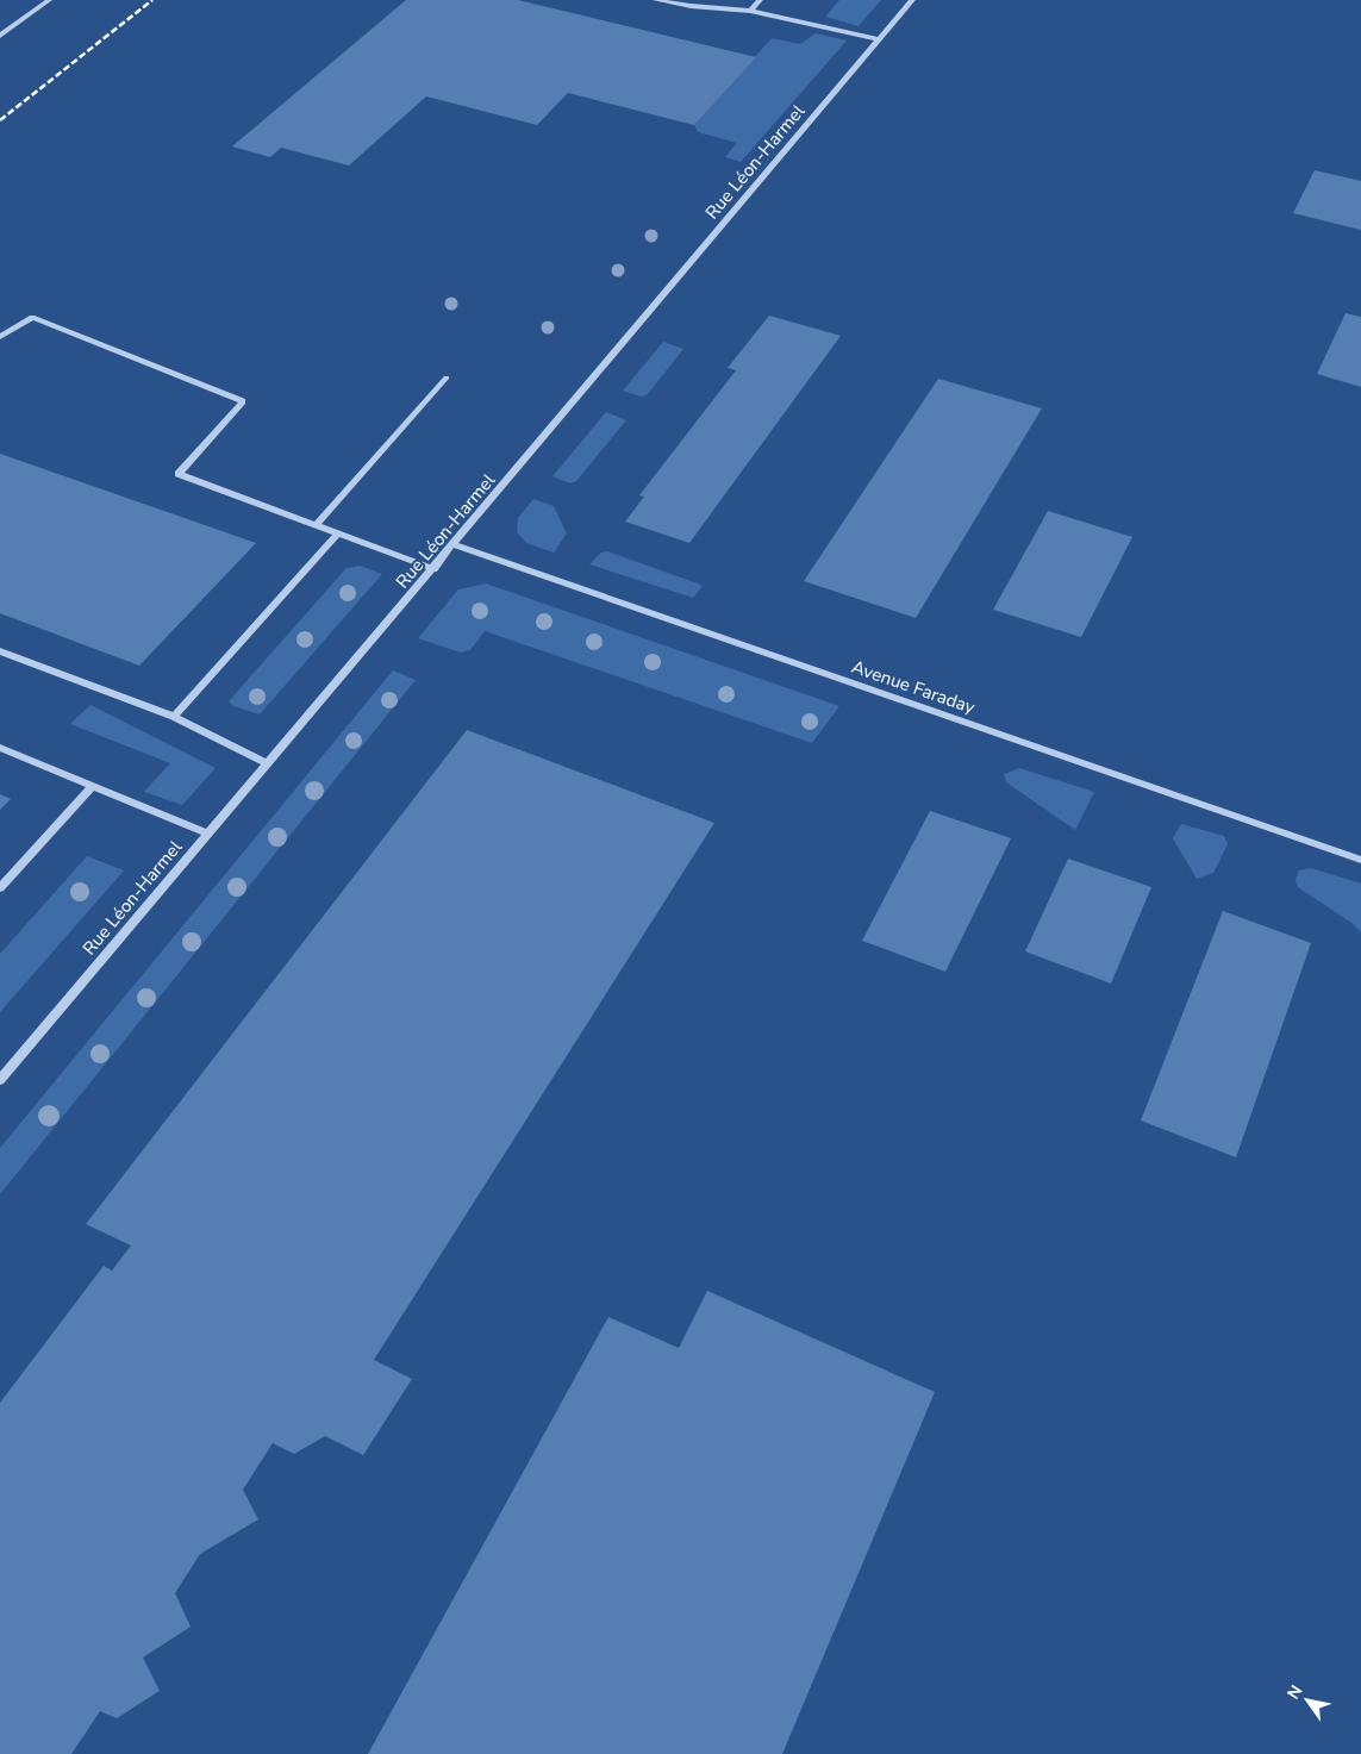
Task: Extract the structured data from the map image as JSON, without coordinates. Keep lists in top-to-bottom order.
{
  "streets": {
    "street": ["Rue Léon-Harmel", "Avenue Faraday"]
  },
  "crossings": [
    ["Rue Léon-Harmel", "Avenue Faraday"]
  ],
  "north": "top left"
}
